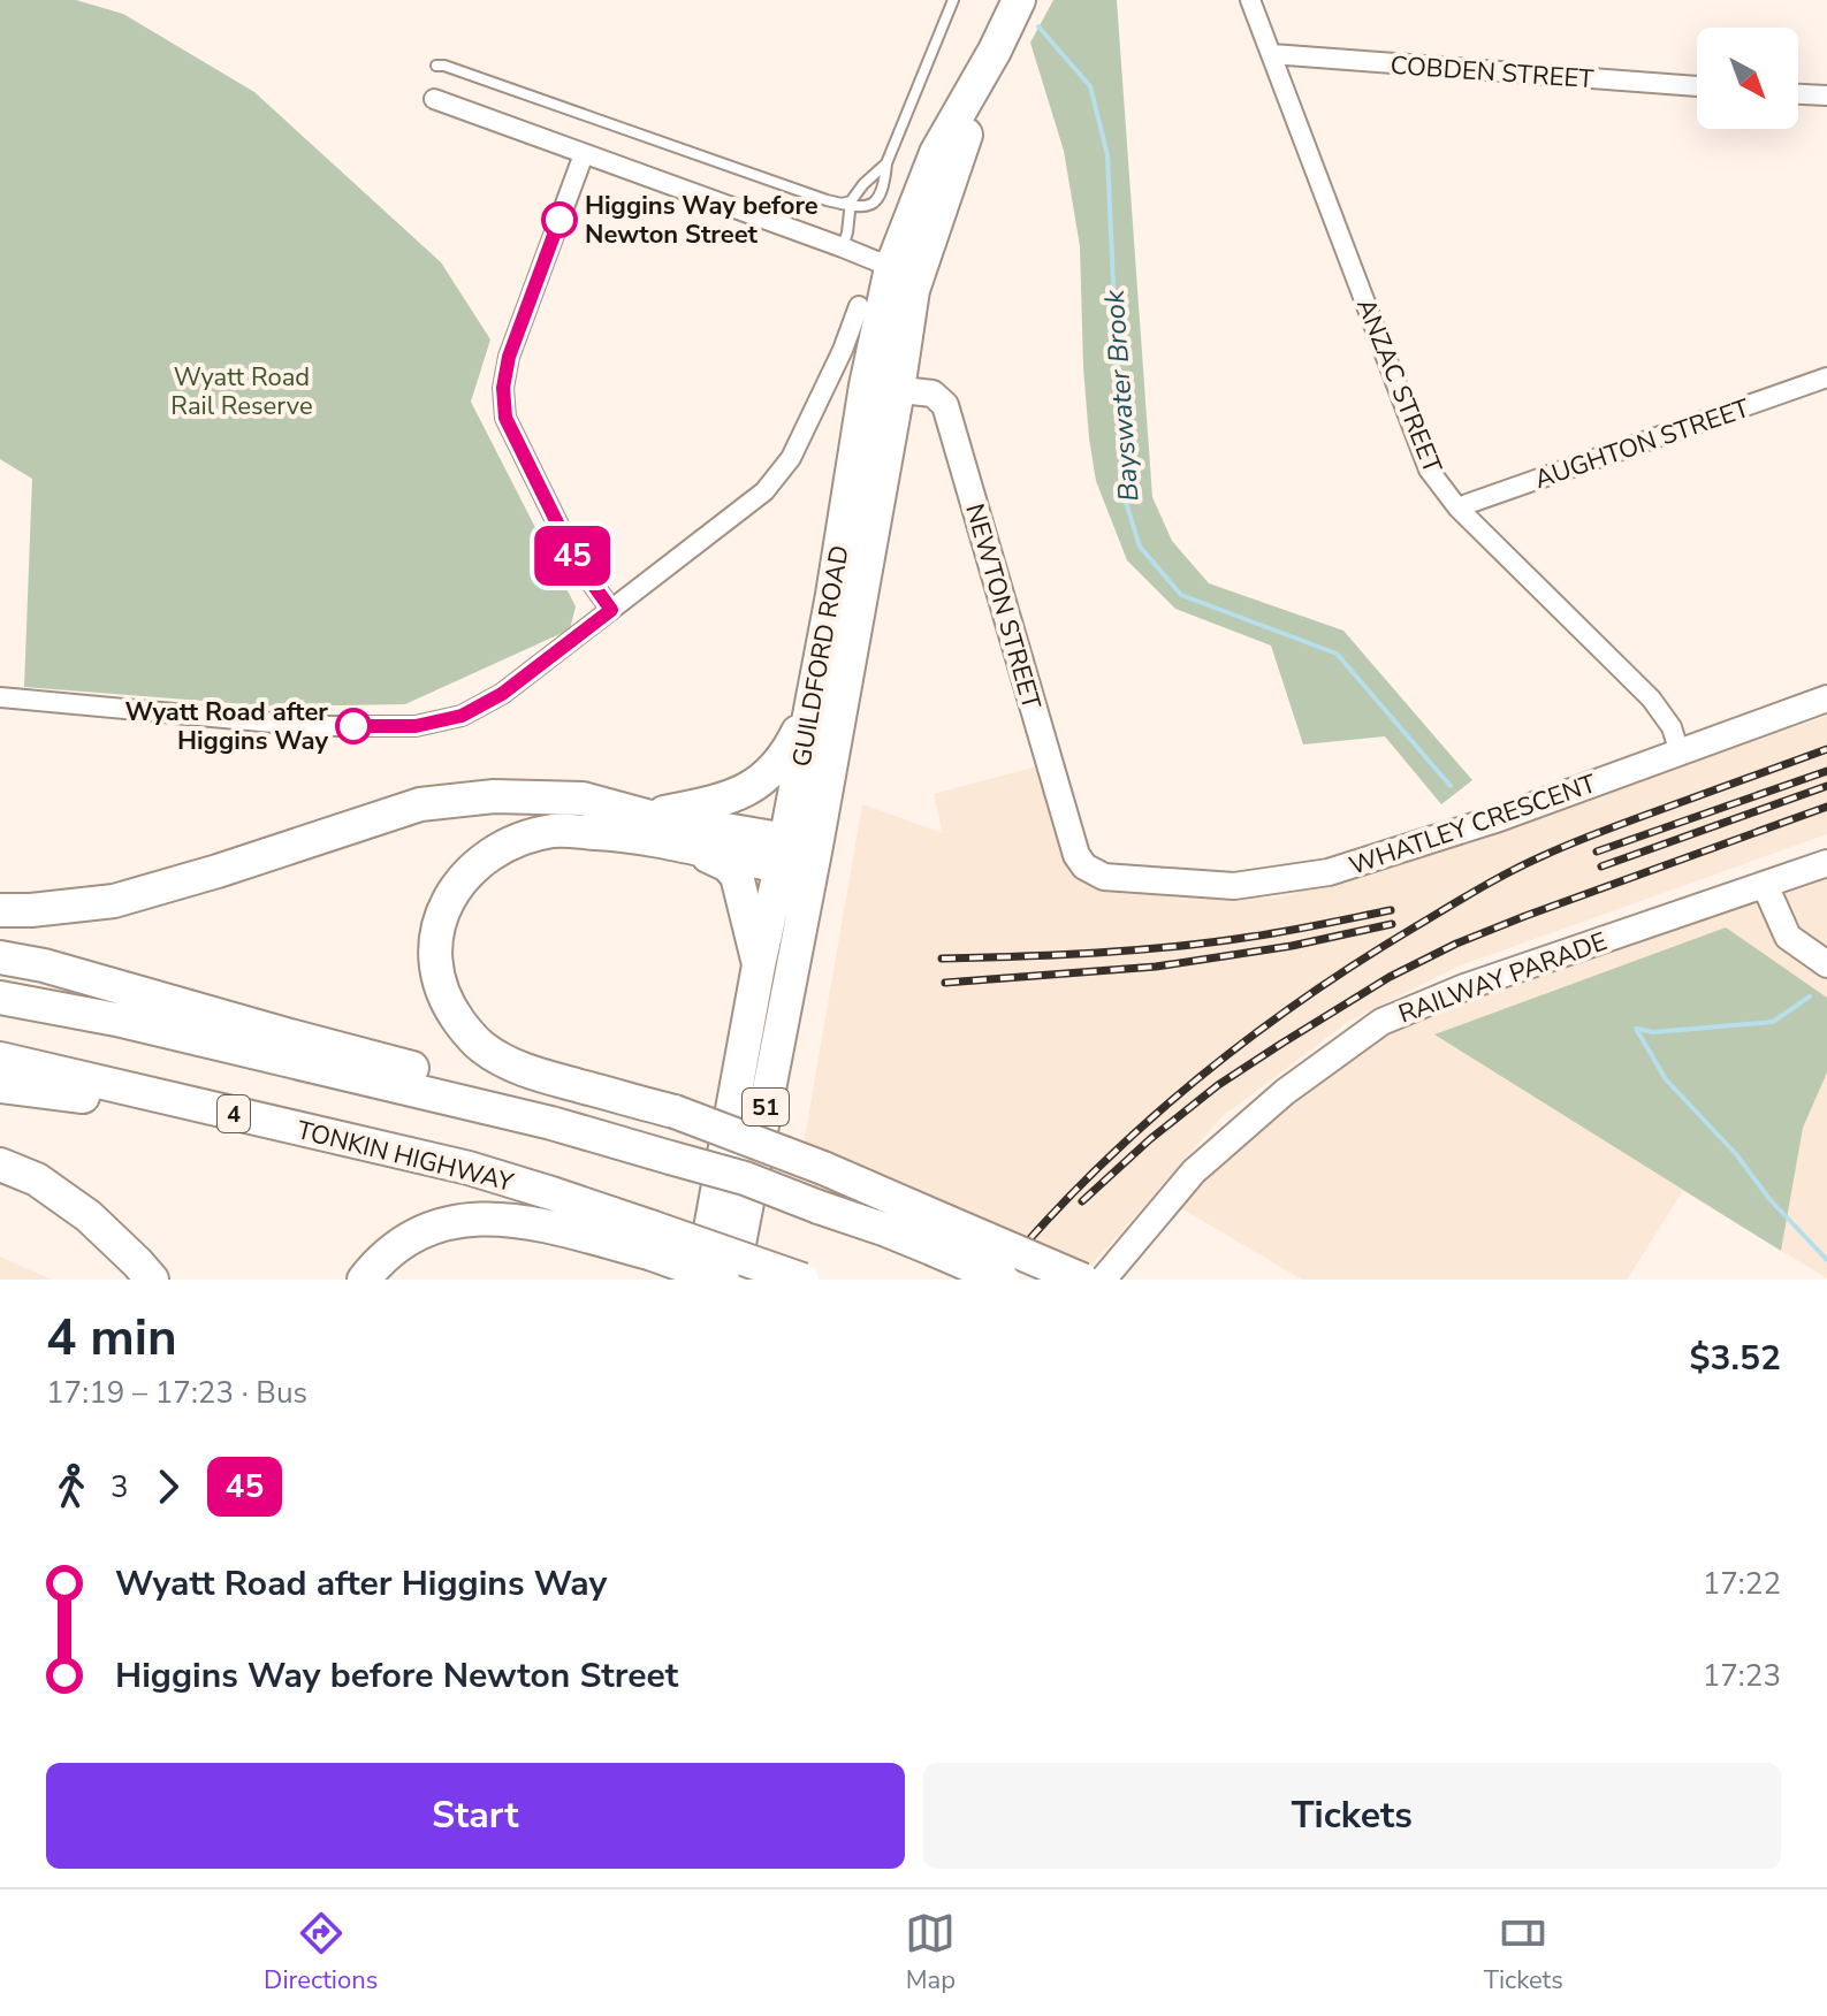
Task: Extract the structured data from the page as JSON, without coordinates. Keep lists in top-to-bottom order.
{
  "streets": {
    "highway": [
      "GUILDFORD ROAD",
      "51",
      "4",
      "TONKIN HIGHWAY"
    ],
    "street": [
      "COBDEN STREET",
      "ANZAC STREET",
      "AUGHTON STREET",
      "NEWTON STREET",
      "WHATLEY CRESCENT",
      "RAILWAY PARADE"
    ]
  },
  "crossings": [
    ["COBDEN STREET", "ANZAC STREET"],
    ["ANZAC STREET", "AUGHTON STREET"],
    ["ANZAC STREET", "WHATLEY CRESCENT"],
    ["NEWTON STREET", "GUILDFORD ROAD"],
    ["NEWTON STREET", "WHATLEY CRESCENT"]
  ],
  "water": ["Bayswater Brook"],
  "parks": ["Wyatt Road Rail Reserve"],
  "places": ["Higgins Way before Newton Street", "Wyatt Road after Higgins Way"],
  "lines": ["bus line 45"],
  "north": "bottom right",
  "page": {
    "on_map": "45",
    "heading": ["4 min", "17:19 – 17:23 · Bus", "$3.52"],
    "legs": ["3", "45"],
    "list": [
      {
        "name": "Wyatt Road after Higgins Way",
        "value": "17:22"
      },
      {
        "name": "Higgins Way before Newton Street",
        "value": "17:23"
      }
    ],
    "buttons": ["Start", "Tickets"],
    "tabs": ["Directions", "Map", "Tickets"]
  }
}
